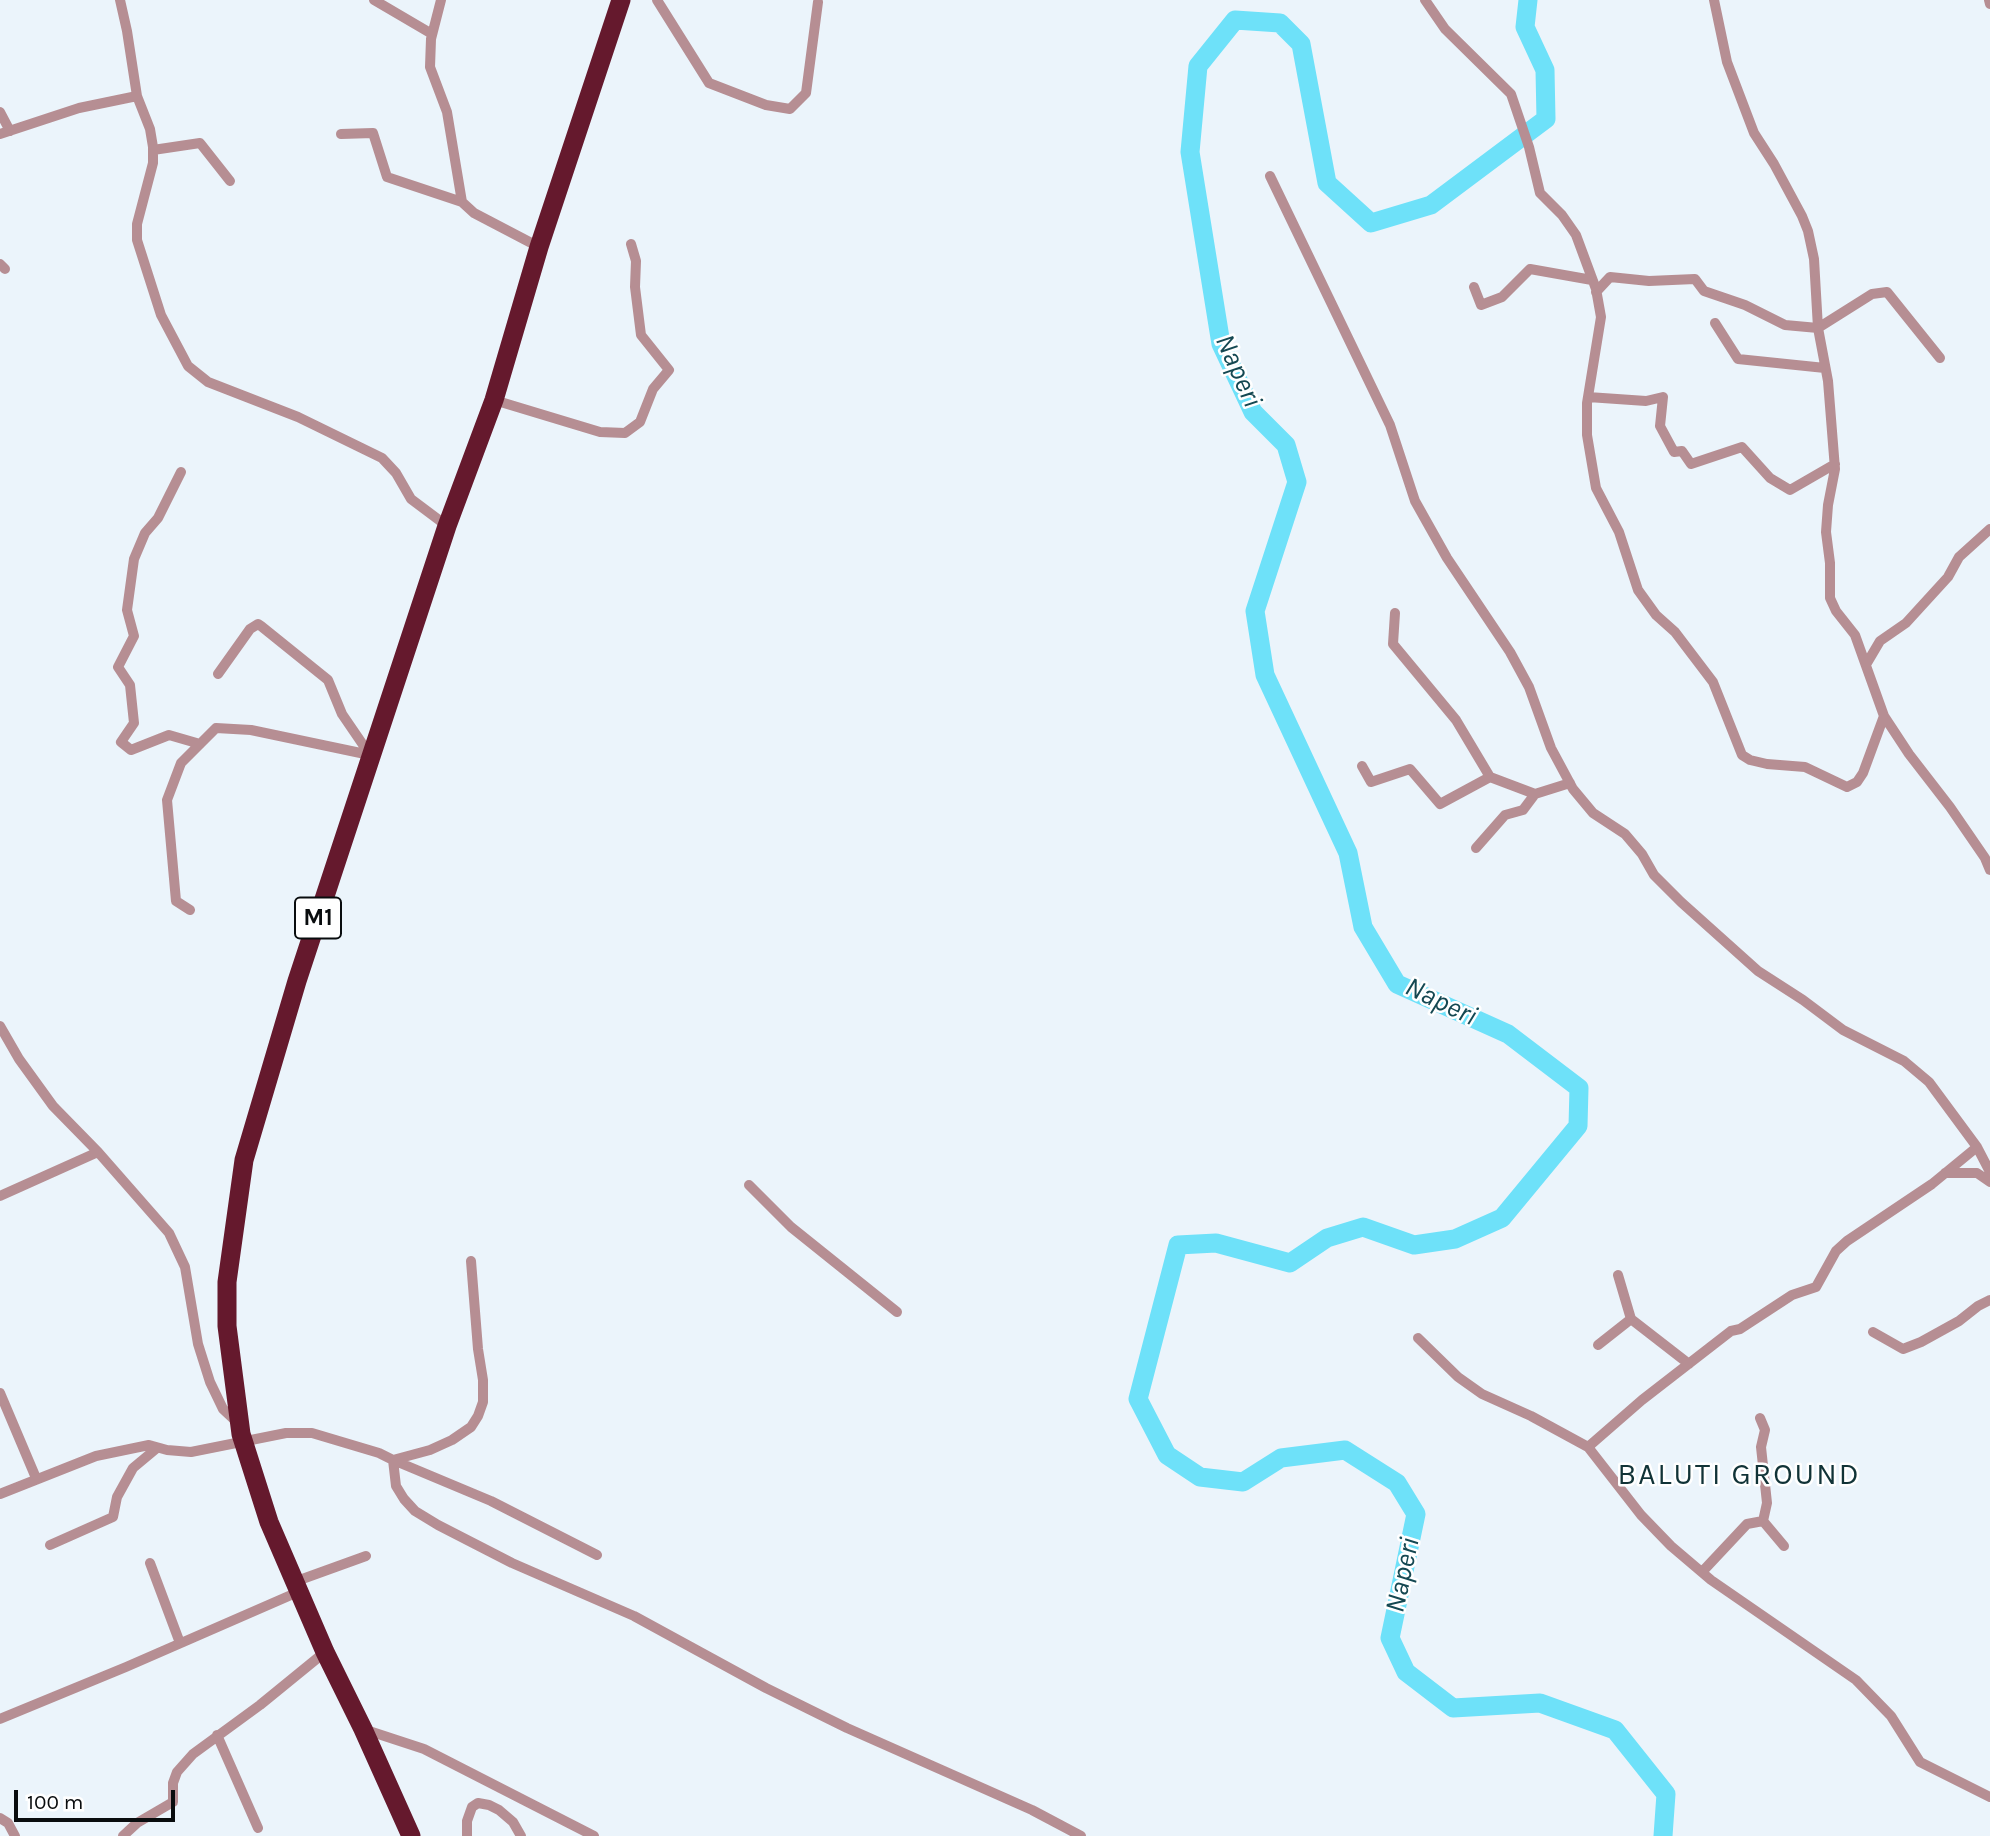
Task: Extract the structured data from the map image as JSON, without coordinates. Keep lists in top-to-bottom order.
{
  "streets": {
    "highway": ["M1"]
  },
  "districts": ["BALUTI GROUND"],
  "water": ["Naperi"],
  "scale_bar": "100 m"
}
